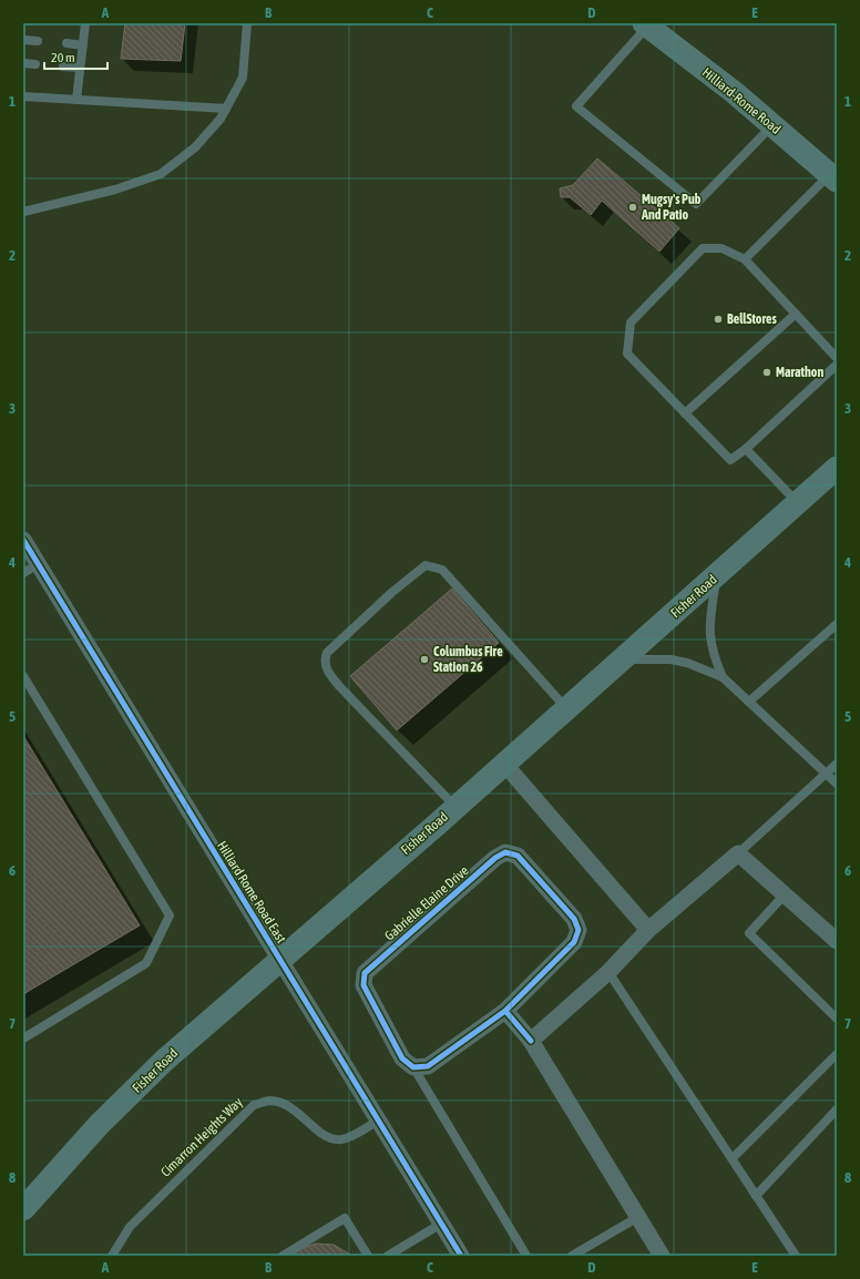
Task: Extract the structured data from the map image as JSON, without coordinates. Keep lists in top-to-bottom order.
{
  "streets": {
    "main road": ["Hilliard-Rome Road", "Fisher Road"],
    "street": ["Hilliard Rome Road East", "Gabrielle Elaine Drive"],
    "lane": ["Cimarron Heights Way"]
  },
  "crossings": [
    ["Fisher Road", "Hilliard Rome Road East"],
    ["Hilliard Rome Road East", "Cimarron Heights Way"]
  ],
  "places": [
    "Mugsy's Pub And Patio",
    "BellStores",
    "Marathon",
    "Columbus Fire Station 26"
  ],
  "scale_bar": "20 m",
  "grid": {
    "columns": [
      "A",
      "B",
      "C",
      "D",
      "E"
    ],
    "rows": [
      "1",
      "2",
      "3",
      "4",
      "5",
      "6",
      "7",
      "8"
    ]
  }
}
